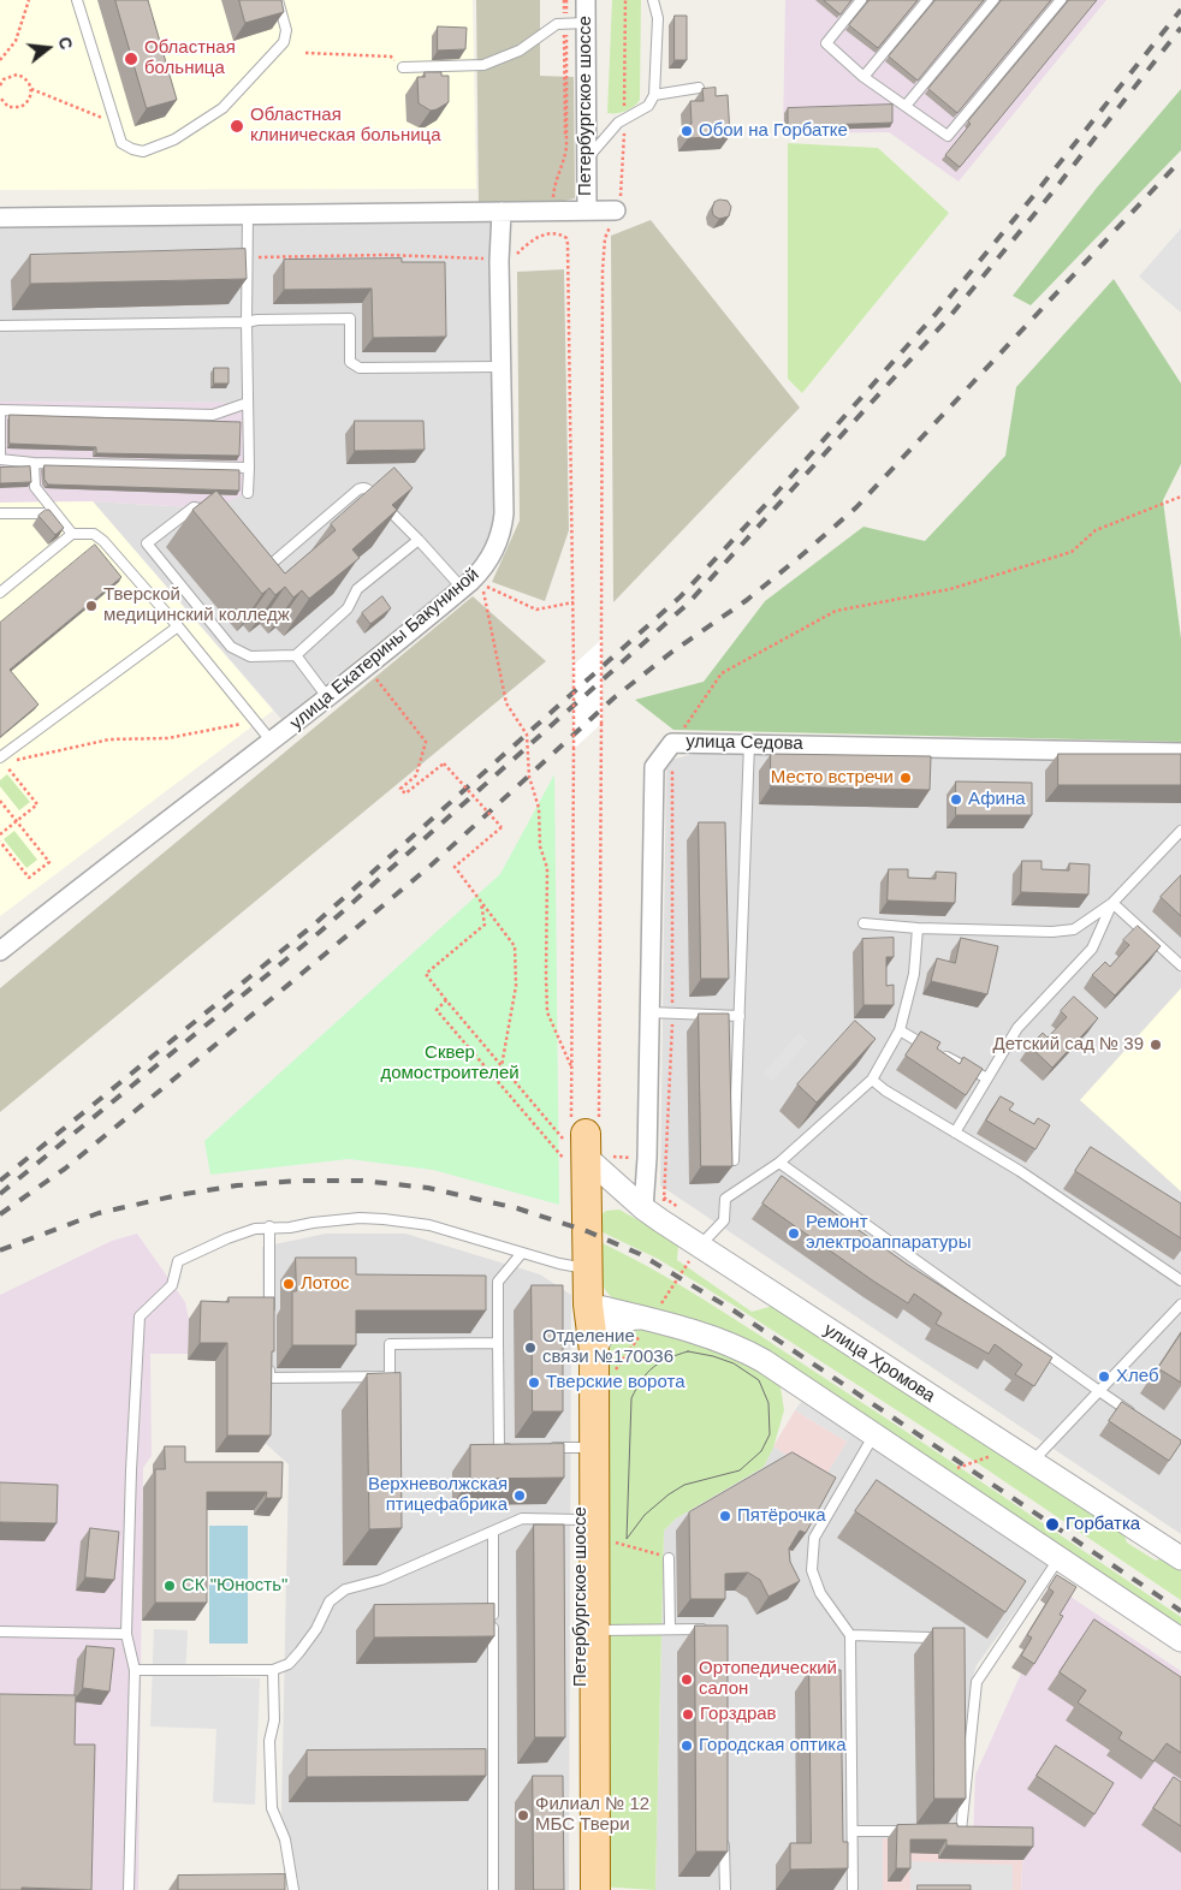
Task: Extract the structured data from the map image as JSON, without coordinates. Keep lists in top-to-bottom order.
{
  "streets": {
    "main road": ["Петербургское шоссе"],
    "street": ["улица Екатерины Бакуниной", "улица Седова", "улица Хромова"]
  },
  "crossings": [
    ["Петербургское шоссе", "улица Хромова"],
    ["улица Седова", "улица Хромова"]
  ],
  "parks": ["Сквер домостроителей"],
  "places": [
    "Областная больница",
    "Областная клиническая больница",
    "Обои на Горбатке",
    "Тверской медицинский колледж",
    "Место встречи",
    "Афина",
    "Детский сад № 39",
    "Ремонт электроаппаратуры",
    "Лотос",
    "Отделение связи №170036",
    "Хлеб",
    "Тверские ворота",
    "Верхневолжская птицефабрика",
    "Пятёрочка",
    "Горбатка",
    "СК \"Юность\"",
    "Ортопедический салон",
    "Горздрав",
    "Городская оптика",
    "Филиал № 12 МБС Твери"
  ],
  "north": "right"
}
